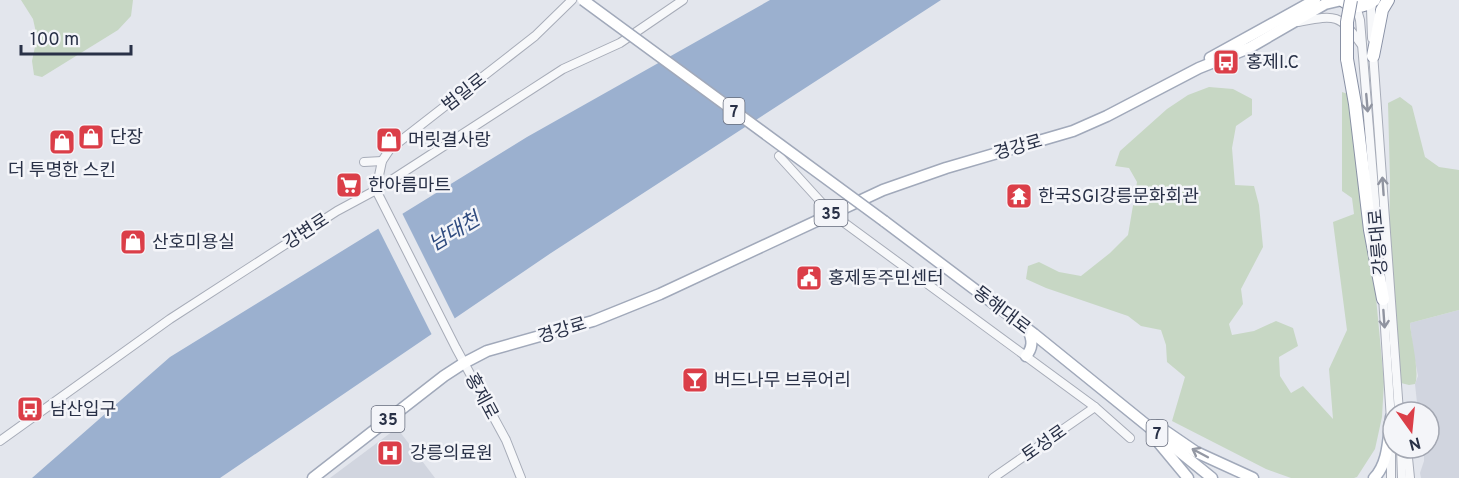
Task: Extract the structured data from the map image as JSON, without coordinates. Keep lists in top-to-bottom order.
{
  "streets": {
    "highway": ["35"],
    "main road": ["7", "경강로", "동해대로"],
    "street": [
      "범일로",
      "강변로",
      "강릉대로",
      "홍제로",
      "토성로"
    ]
  },
  "crossings": [
    ["경강로", "35"],
    ["경강로", "홍제로"],
    ["35", "강릉대로"],
    ["강변로", "홍제로"]
  ],
  "water": ["남대천"],
  "places": {
    "bus stop": ["홍제I.C", "남산입구"],
    "shop": [
      "단장",
      "머릿결사랑",
      "더 투명한 스킨",
      "산호미용실"
    ],
    "supermarket": ["한아름마트"],
    "temple": ["한국SGI강릉문화회관"],
    "public building": ["홍제동주민센터"],
    "bar": ["버드나무 브루어리"],
    "hospital": ["강릉의료원"]
  },
  "scale_bar": "100 m",
  "north": "bottom"
}
